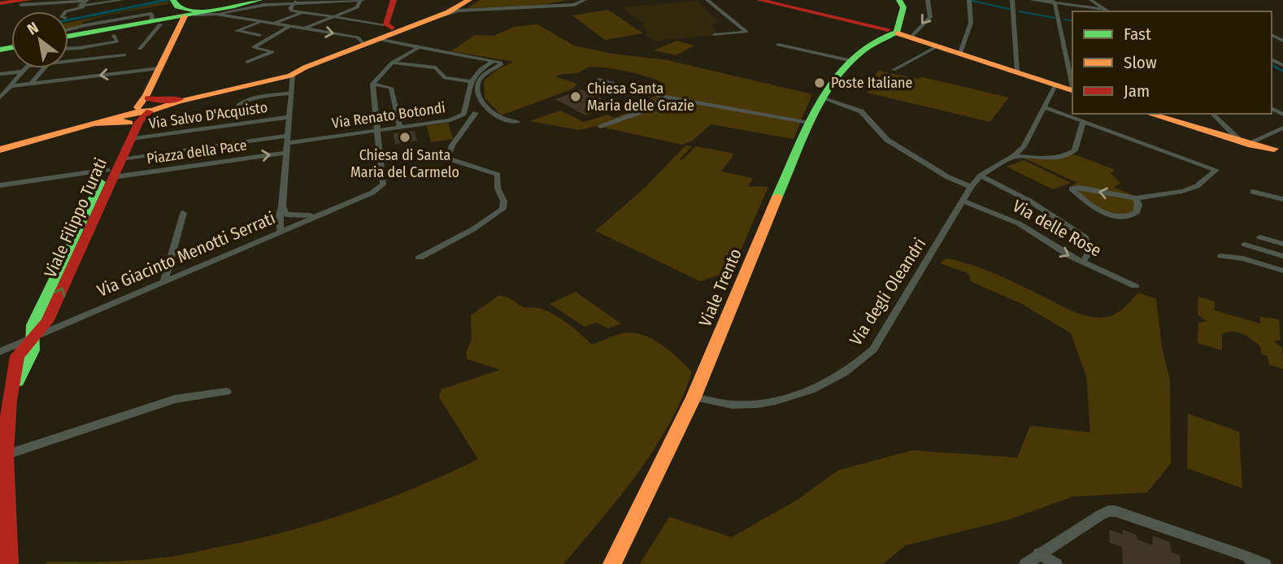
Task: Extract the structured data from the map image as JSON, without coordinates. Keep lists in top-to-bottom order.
{
  "streets": {
    "street": [
      "Via Salvo D'Acquisto",
      "Via Renato Botondi",
      "Piazza della Pace",
      "Viale Filippo Turati",
      "Via delle Rose",
      "Via Giacinto Menotti Serrati",
      "Viale Trento",
      "Via degli Oleandri"
    ]
  },
  "crossings": [
    ["Via Salvo D'Acquisto", "Viale Filippo Turati"],
    ["Via Renato Botondi", "Piazza della Pace"],
    ["Via Renato Botondi", "Via Giacinto Menotti Serrati"],
    ["Piazza della Pace", "Viale Filippo Turati"],
    ["Viale Filippo Turati", "Via Giacinto Menotti Serrati"],
    ["Via delle Rose", "Via degli Oleandri"],
    ["Viale Trento", "Via degli Oleandri"]
  ],
  "one_way": ["Via delle Rose"],
  "places": ["Poste Italiane", "Chiesa Santa Maria delle Grazie", "Chiesa di Santa Maria del Carmelo"],
  "legend": ["Fast", "Slow", "Jam"],
  "north": "top left"
}
